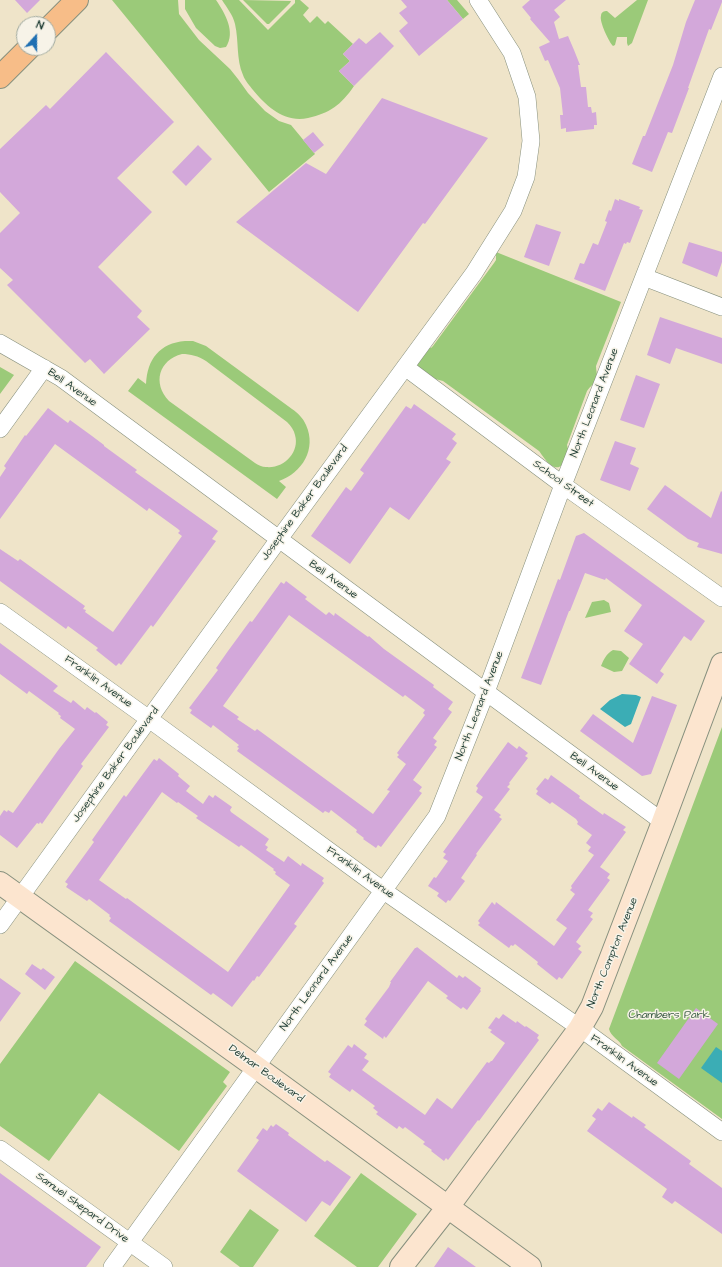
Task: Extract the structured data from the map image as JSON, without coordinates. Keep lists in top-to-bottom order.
{
  "streets": {
    "main road": ["North Compton Avenue", "Delmar Boulevard"],
    "street": [
      "Bell Avenue",
      "North Leonard Avenue",
      "School Street",
      "Josephine Baker Boulevard",
      "Franklin Avenue",
      "Samuel Shepard Drive"
    ]
  },
  "crossings": [
    ["Bell Avenue", "North Leonard Avenue"],
    ["Bell Avenue", "Josephine Baker Boulevard"],
    ["Bell Avenue", "North Compton Avenue"],
    ["North Leonard Avenue", "School Street"],
    ["North Leonard Avenue", "Franklin Avenue"],
    ["North Leonard Avenue", "Delmar Boulevard"],
    ["North Leonard Avenue", "Samuel Shepard Drive"],
    ["School Street", "Josephine Baker Boulevard"],
    ["Josephine Baker Boulevard", "Franklin Avenue"],
    ["Josephine Baker Boulevard", "Delmar Boulevard"],
    ["Franklin Avenue", "North Compton Avenue"],
    ["North Compton Avenue", "Delmar Boulevard"]
  ],
  "parks": ["Chambers Park"],
  "north": "top"
}
